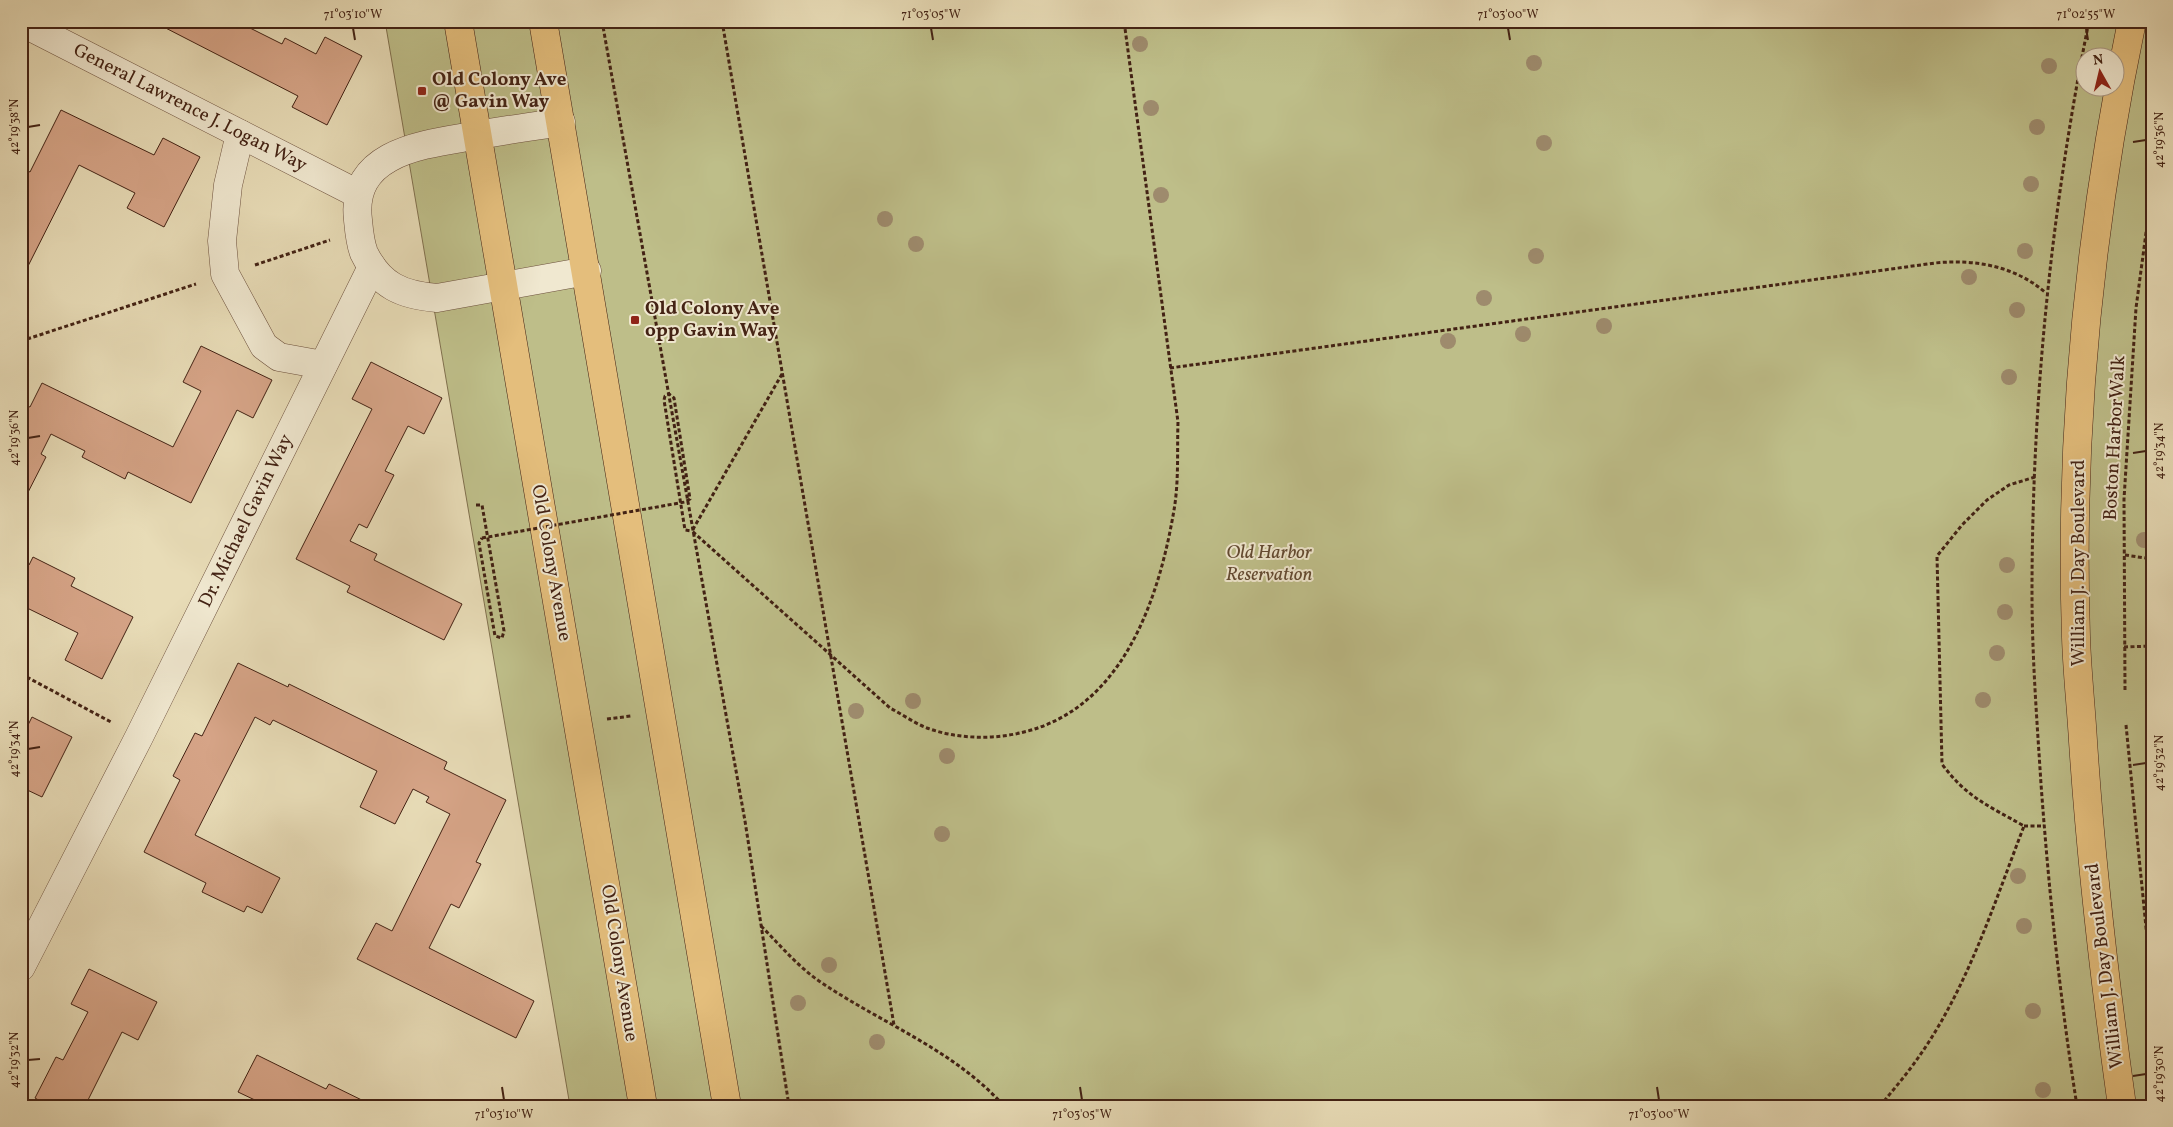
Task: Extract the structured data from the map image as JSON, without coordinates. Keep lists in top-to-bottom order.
{
  "streets": {
    "main road": ["Old Colony Avenue", "William J. Day Boulevard"],
    "street": ["General Lawrence J. Logan Way", "Dr. Michael Gavin Way"],
    "path": ["Boston HarborWalk"]
  },
  "crossings": [
    ["General Lawrence J. Logan Way", "Dr. Michael Gavin Way"],
    ["General Lawrence J. Logan Way", "Old Colony Avenue"],
    ["Dr. Michael Gavin Way", "Old Colony Avenue"]
  ],
  "parks": ["Old Harbor Reservation"],
  "places": {
    "transit": ["Old Colony Ave @ Gavin Way", "Old Colony Ave opp Gavin Way"]
  },
  "north": "top",
  "coordinates": [
    "71°03'10\"W",
    "71°03'05\"W",
    "71°03'00\"W",
    "71°02'55\"W",
    "42°19'38\"N",
    "42°19'36\"N",
    "42°19'34\"N",
    "42°19'32\"N",
    "42°19'30\"N"
  ]
}
